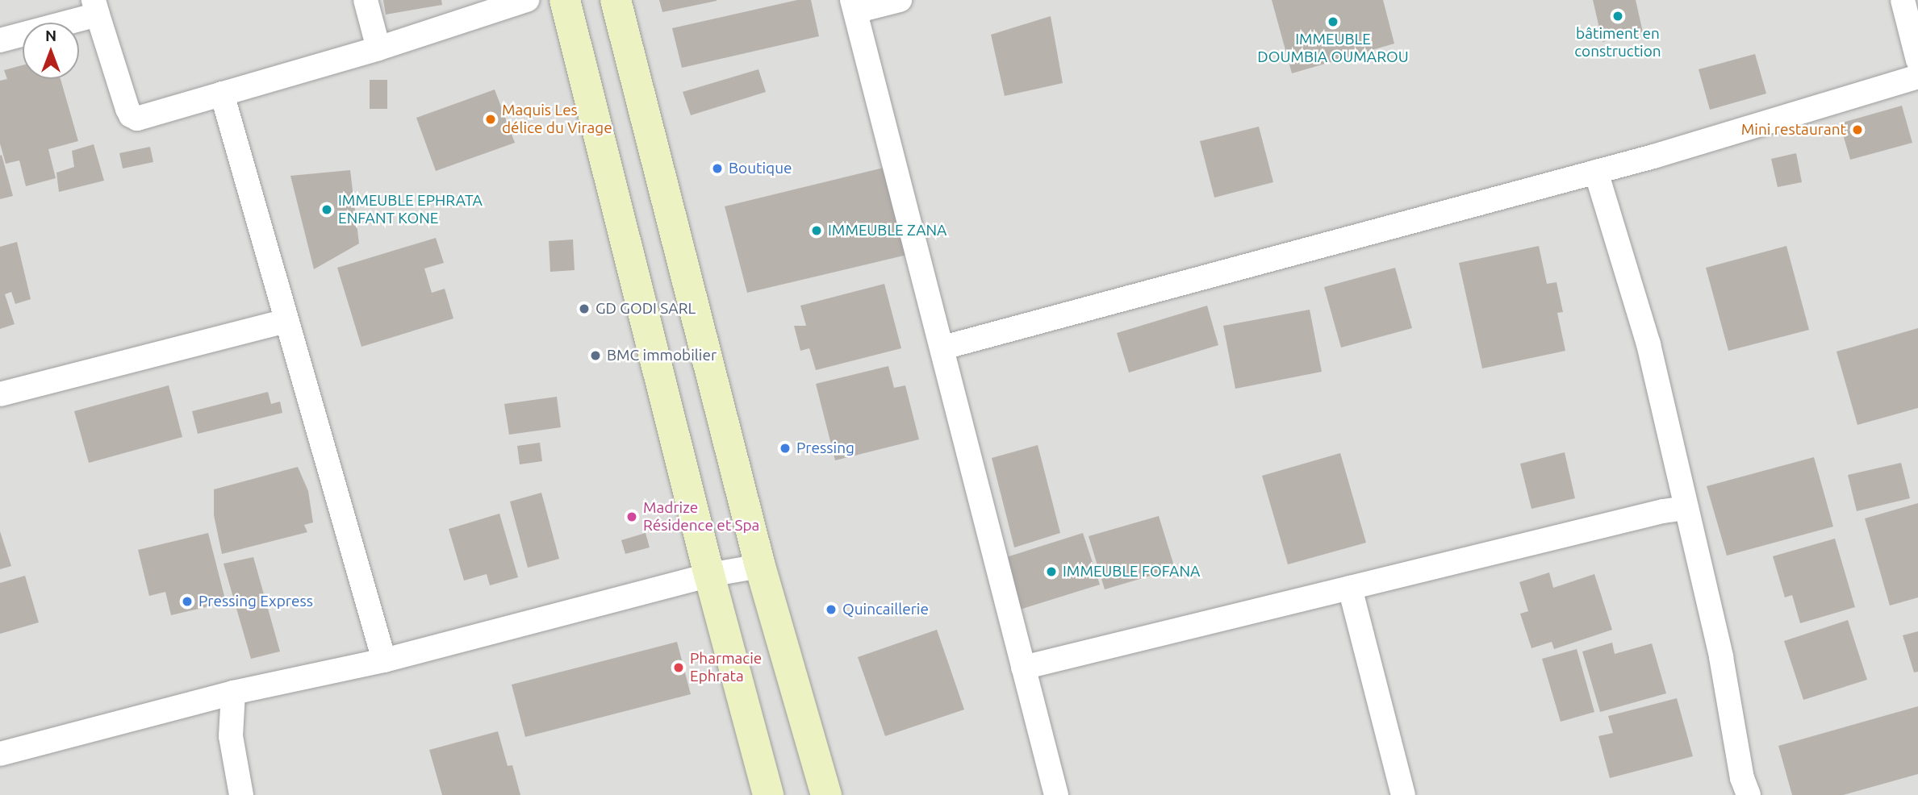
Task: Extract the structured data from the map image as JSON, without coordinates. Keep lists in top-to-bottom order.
{
  "places": [
    "bâtiment en construction",
    "IMMEUBLE DOUMBIA OUMAROU",
    "Maquis Les délice du Virage",
    "Mini restaurant",
    "Boutique",
    "IMMEUBLE EPHRATA ENFANT KONE",
    "IMMEUBLE ZANA",
    "GD GODI SARL",
    "BMC immobilier",
    "Pressing",
    "Madrize Résidence et Spa",
    "IMMEUBLE FOFANA",
    "Pressing Express",
    "Quincaillerie",
    "Pharmacie Ephrata"
  ],
  "north": "top"
}
